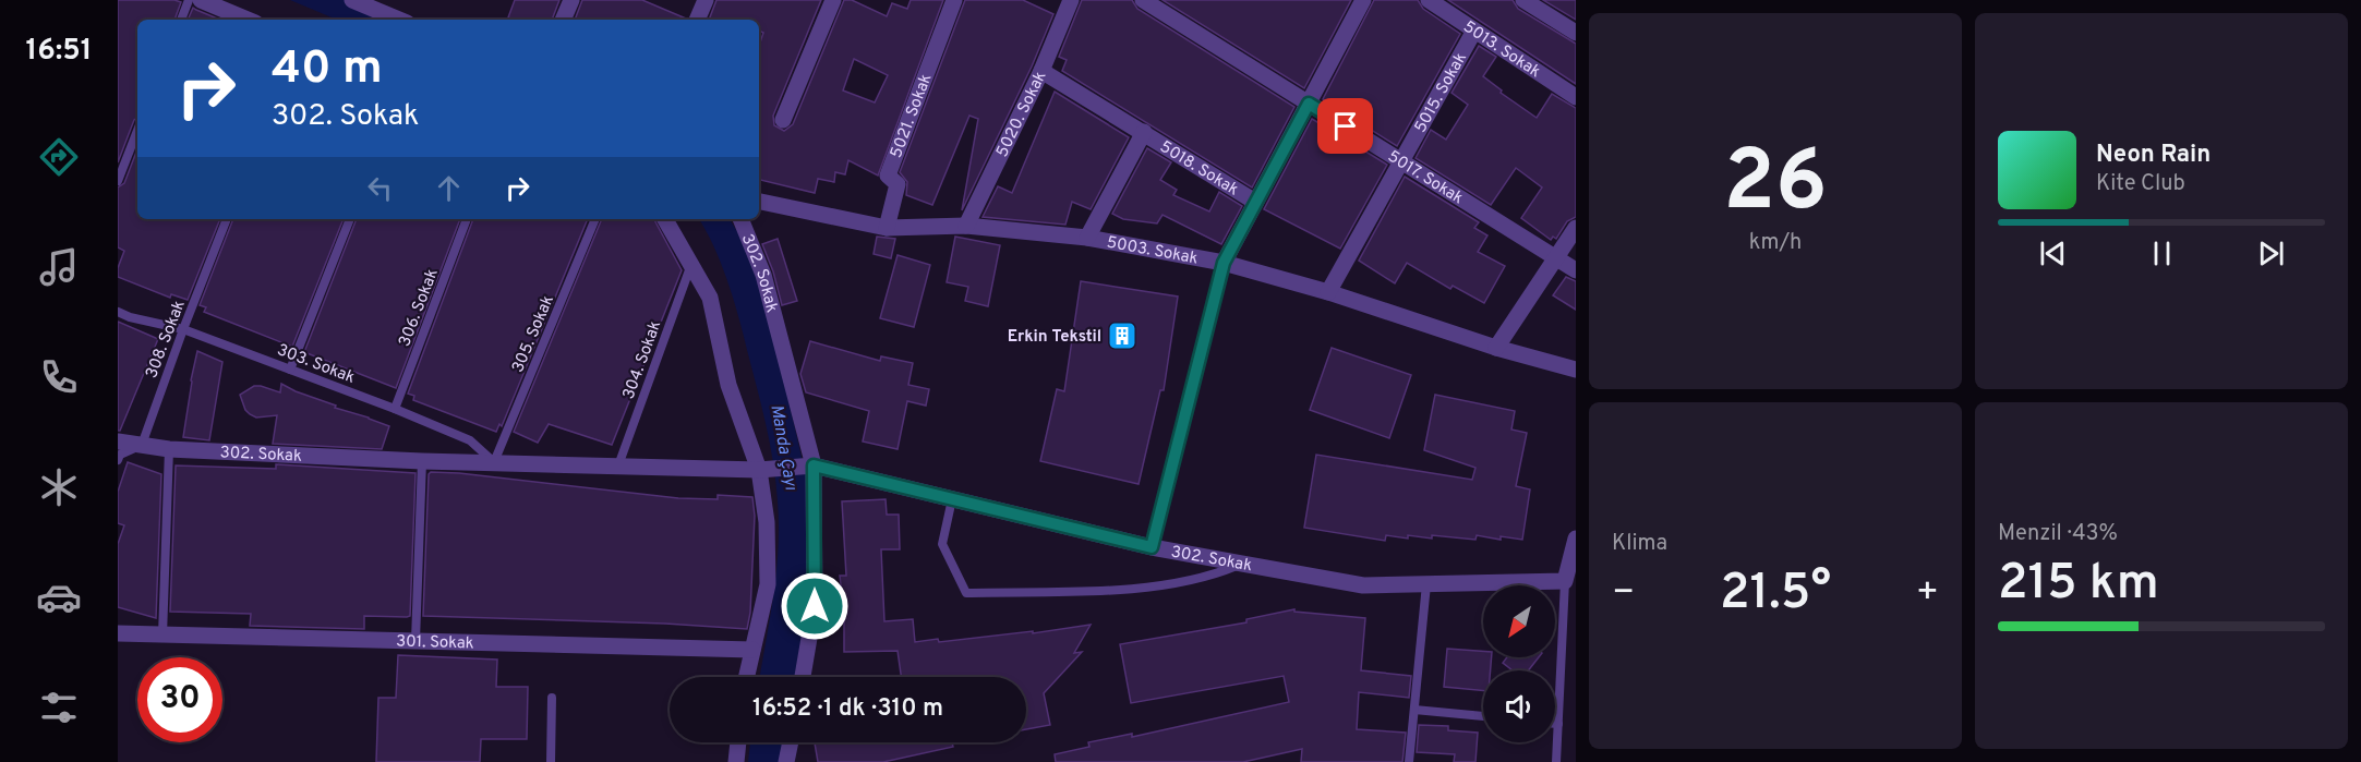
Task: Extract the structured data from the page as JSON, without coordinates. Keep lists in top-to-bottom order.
{
  "streets": {
    "street": [
      "5013. Sokak",
      "5015. Sokak",
      "5020. Sokak",
      "5021. Sokak",
      "5018. Sokak",
      "5017. Sokak",
      "5003. Sokak",
      "302. Sokak",
      "301. Sokak"
    ],
    "lane": [
      "306. Sokak",
      "305. Sokak",
      "308. Sokak",
      "304. Sokak",
      "303. Sokak"
    ]
  },
  "crossings": [
    ["5013. Sokak", "5015. Sokak"],
    ["5015. Sokak", "5017. Sokak"],
    ["5015. Sokak", "5003. Sokak"],
    ["5020. Sokak", "5018. Sokak"],
    ["5020. Sokak", "5003. Sokak"],
    ["5021. Sokak", "5003. Sokak"],
    ["5018. Sokak", "5003. Sokak"],
    ["302. Sokak", "305. Sokak"],
    ["302. Sokak", "308. Sokak"],
    ["302. Sokak", "304. Sokak"],
    ["302. Sokak", "303. Sokak"],
    ["306. Sokak", "303. Sokak"],
    ["305. Sokak", "303. Sokak"],
    ["308. Sokak", "303. Sokak"]
  ],
  "water": ["Manda Çayı"],
  "places": {
    "building": ["Erkin Tekstil"]
  },
  "north": "bottom left",
  "page": {
    "tabs": "16:51",
    "tile": [
      ["26", "km/h"],
      "Klima",
      ["Menzil · 43%", "215 km"]
    ],
    "turn": ["40 m", "302. Sokak"],
    "song": ["Neon Rain", "Kite Club"],
    "heat": ["−", "21.5°", "+"],
    "limit": "30",
    "trip": "16:52 · 1 dk · 310 m"
  }
}
